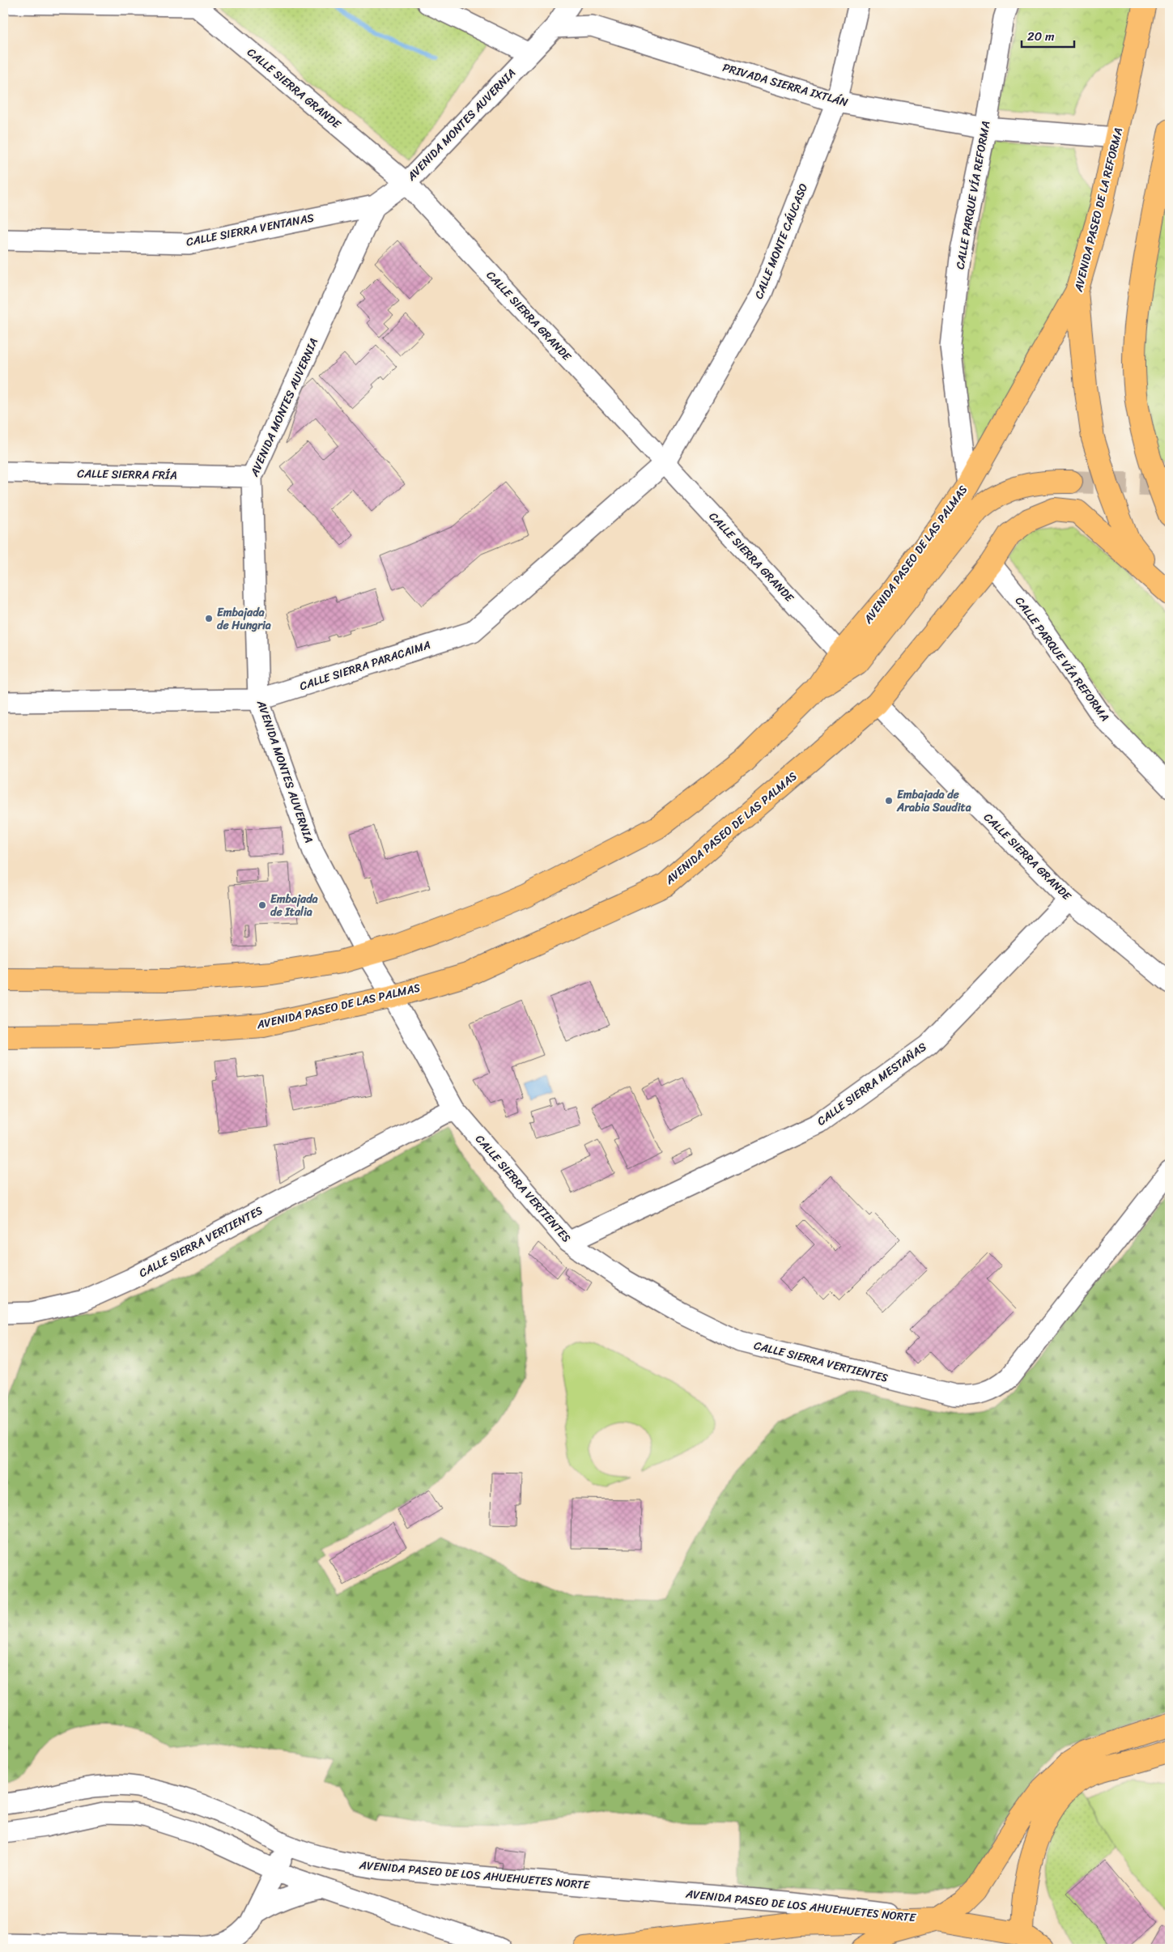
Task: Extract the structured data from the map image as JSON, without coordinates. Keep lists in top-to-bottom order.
{
  "streets": {
    "main road": ["AVENIDA PASEO DE LA REFORMA", "AVENIDA PASEO DE LAS PALMAS"],
    "street": [
      "PRIVADA SIERRA IXTLÁN",
      "CALLE SIERRA GRANDE",
      "AVENIDA MONTES AUVERNIA",
      "CALLE PARQUE VÍA REFORMA",
      "CALLE SIERRA VENTANAS",
      "CALLE MONTE CÁUCASO",
      "CALLE SIERRA FRÍA",
      "CALLE SIERRA PARACAIMA",
      "CALLE SIERRA MESTAÑAS",
      "CALLE SIERRA VERTIENTES",
      "AVENIDA PASEO DE LOS AHUEHUETES NORTE"
    ]
  },
  "crossings": [
    ["PRIVADA SIERRA IXTLÁN", "AVENIDA MONTES AUVERNIA"],
    ["PRIVADA SIERRA IXTLÁN", "CALLE PARQUE VÍA REFORMA"],
    ["PRIVADA SIERRA IXTLÁN", "AVENIDA PASEO DE LA REFORMA"],
    ["PRIVADA SIERRA IXTLÁN", "CALLE MONTE CÁUCASO"],
    ["CALLE SIERRA GRANDE", "AVENIDA MONTES AUVERNIA"],
    ["CALLE SIERRA GRANDE", "CALLE MONTE CÁUCASO"],
    ["CALLE SIERRA GRANDE", "AVENIDA PASEO DE LAS PALMAS"],
    ["CALLE SIERRA GRANDE", "CALLE SIERRA PARACAIMA"],
    ["CALLE SIERRA GRANDE", "CALLE SIERRA MESTAÑAS"],
    ["AVENIDA MONTES AUVERNIA", "CALLE SIERRA VENTANAS"],
    ["AVENIDA MONTES AUVERNIA", "CALLE SIERRA FRÍA"],
    ["AVENIDA MONTES AUVERNIA", "AVENIDA PASEO DE LAS PALMAS"],
    ["AVENIDA MONTES AUVERNIA", "CALLE SIERRA PARACAIMA"],
    ["AVENIDA MONTES AUVERNIA", "CALLE SIERRA VERTIENTES"],
    ["CALLE PARQUE VÍA REFORMA", "AVENIDA PASEO DE LAS PALMAS"],
    ["AVENIDA PASEO DE LA REFORMA", "AVENIDA PASEO DE LAS PALMAS"],
    ["CALLE MONTE CÁUCASO", "CALLE SIERRA PARACAIMA"],
    ["AVENIDA PASEO DE LAS PALMAS", "CALLE SIERRA VERTIENTES"],
    ["CALLE SIERRA MESTAÑAS", "CALLE SIERRA VERTIENTES"]
  ],
  "places": ["Embajada de Hungria", "Embajada de Arabia Saudita", "Embajada de Italia"],
  "scale_bar": "20 m"
}
